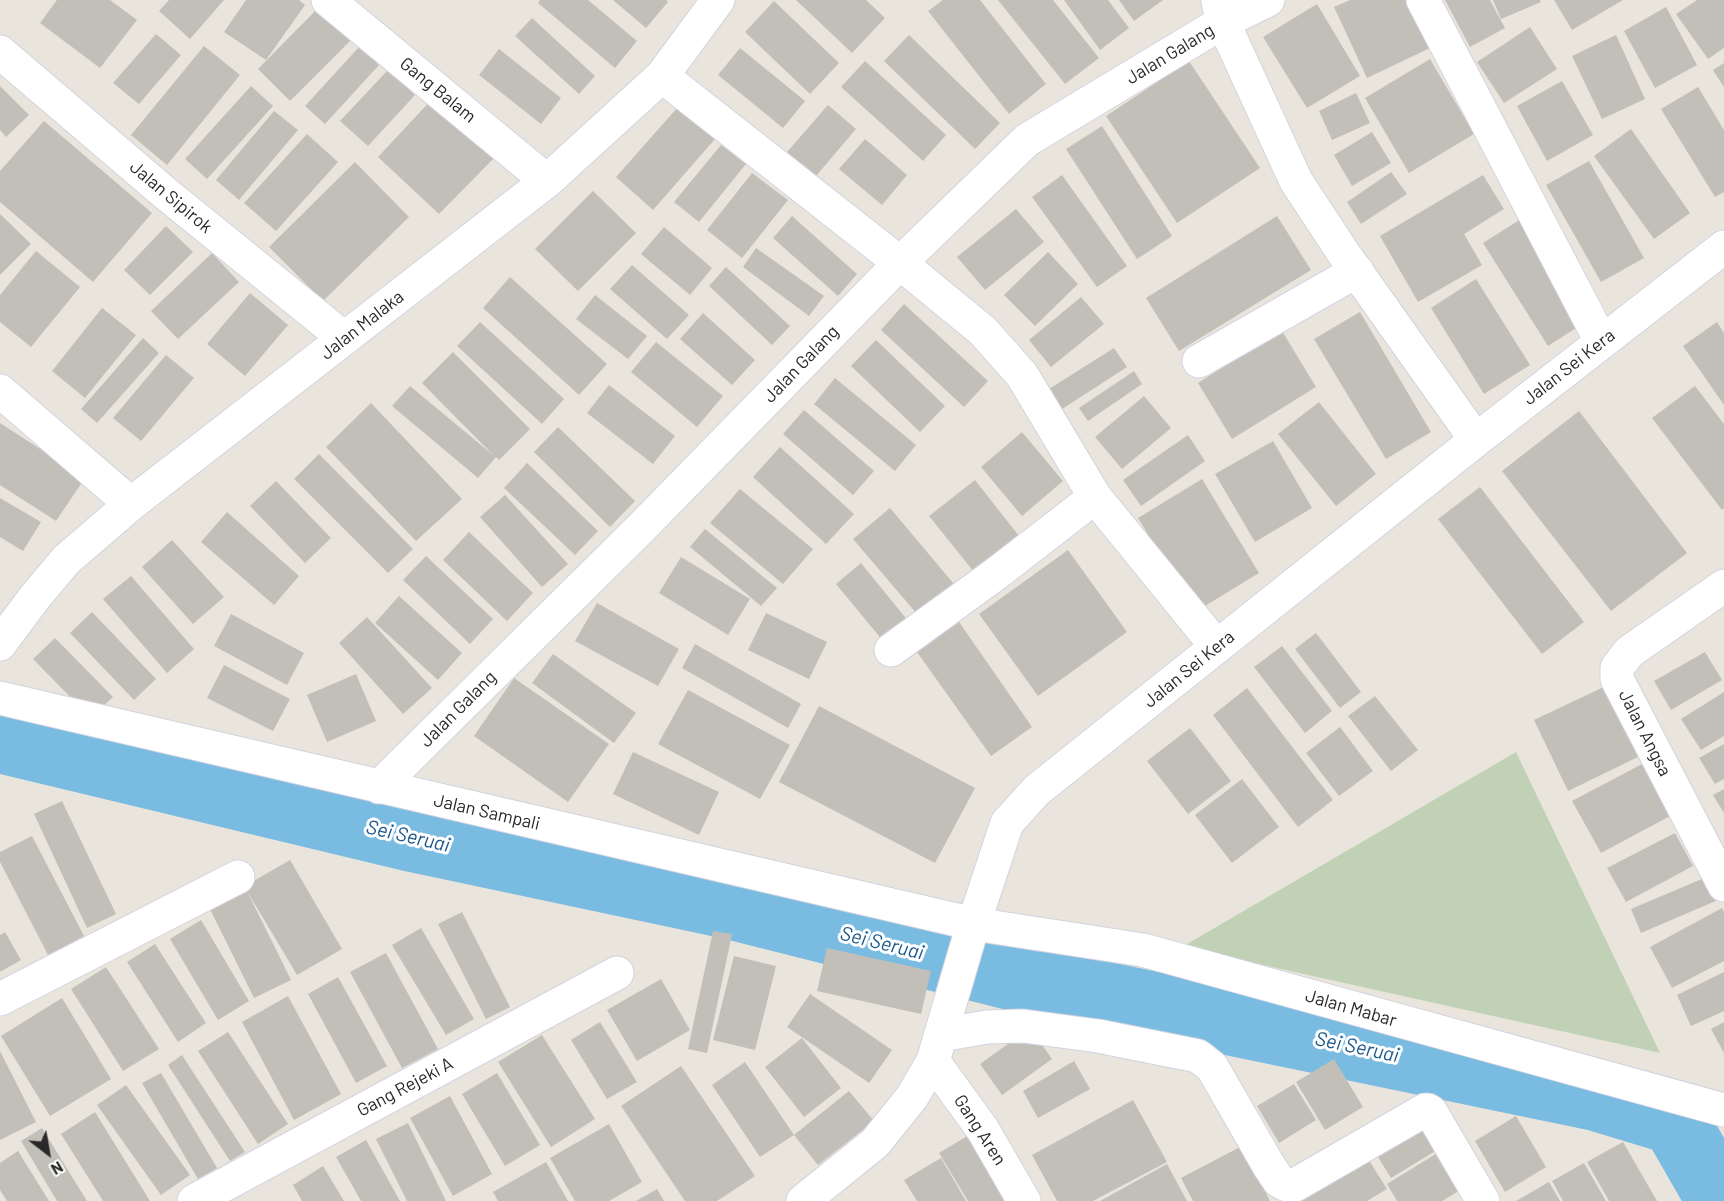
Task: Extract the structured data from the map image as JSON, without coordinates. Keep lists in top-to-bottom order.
{
  "streets": {
    "street": [
      "Jalan Galang",
      "Gang Balam",
      "Jalan Sipirok",
      "Jalan Malaka",
      "Jalan Sei Kera",
      "Jalan Angsa",
      "Jalan Sampali",
      "Jalan Mabar",
      "Gang Rejeki A",
      "Gang Aren"
    ]
  },
  "crossings": [
    ["Jalan Galang", "Jalan Sampali"],
    ["Gang Balam", "Jalan Malaka"],
    ["Jalan Sipirok", "Jalan Malaka"],
    ["Jalan Sei Kera", "Jalan Sampali"],
    ["Jalan Sei Kera", "Jalan Mabar"],
    ["Jalan Sei Kera", "Gang Aren"],
    ["Jalan Sampali", "Jalan Mabar"]
  ],
  "water": ["Sei Seruai"],
  "north": "bottom right"
}
